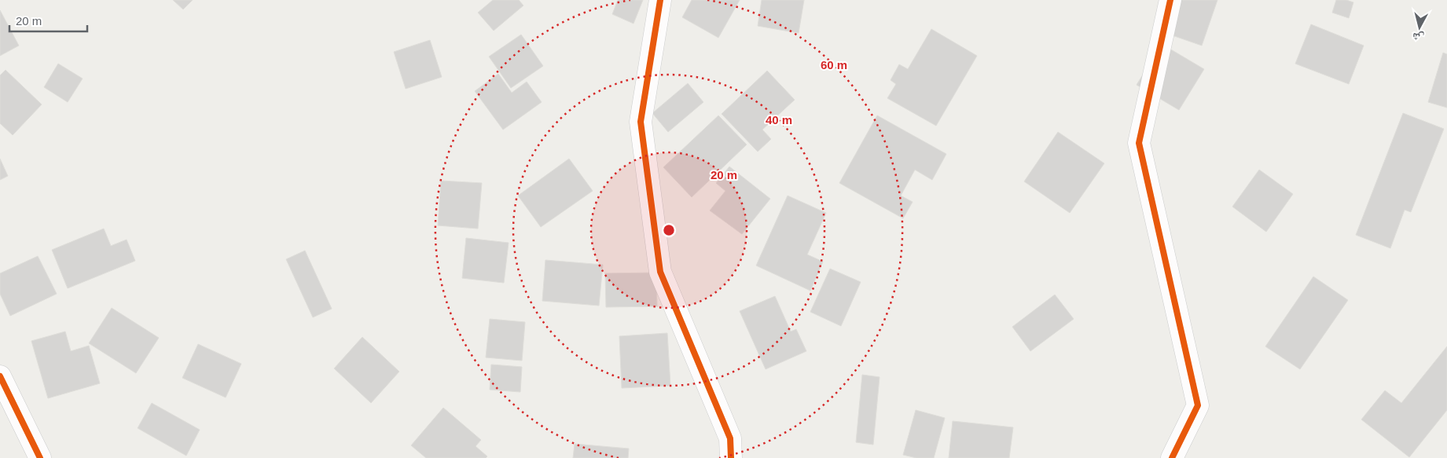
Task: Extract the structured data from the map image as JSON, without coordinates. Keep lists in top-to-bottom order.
{
  "scale_bar": "20 m",
  "north": "bottom",
  "rings": ["60 m", "40 m", "20 m"]
}
